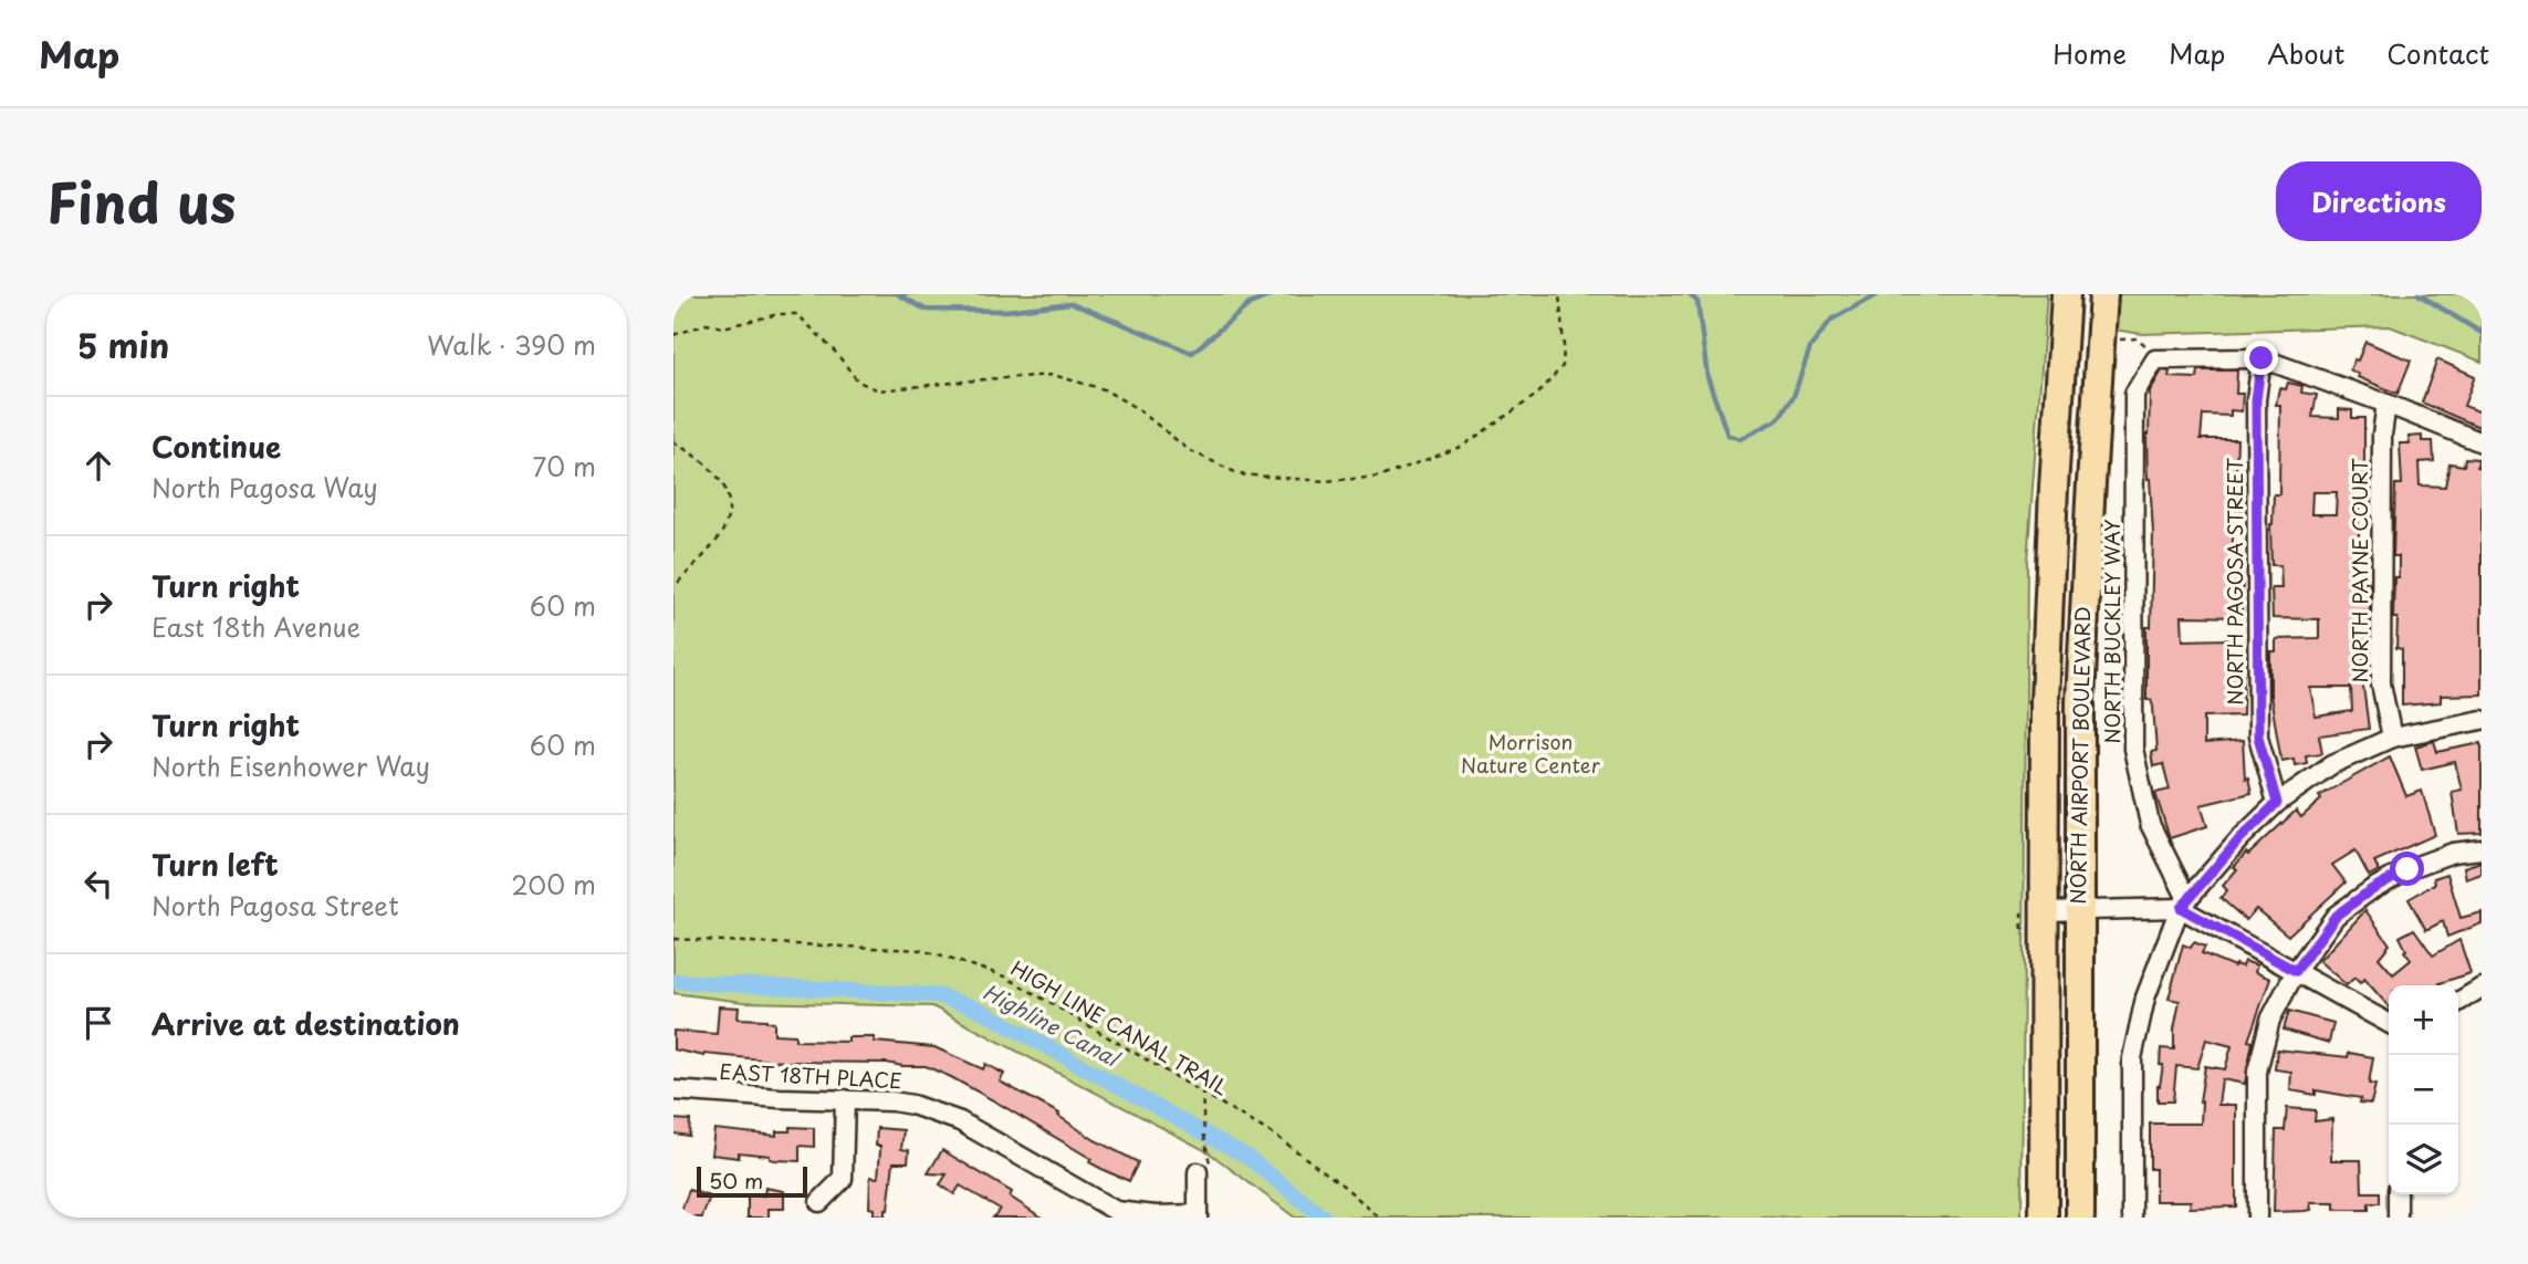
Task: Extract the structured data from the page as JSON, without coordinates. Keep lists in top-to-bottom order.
{
  "streets": {
    "main road": ["NORTH AIRPORT BOULEVARD"],
    "street": [
      "NORTH PAYNE COURT",
      "NORTH PAGOSA STREET",
      "NORTH BUCKLEY WAY",
      "EAST 18TH PLACE"
    ],
    "path": ["HIGH LINE CANAL TRAIL"]
  },
  "water": ["Highline Canal"],
  "parks": ["Morrison Nature Center"],
  "scale_bar": "50 m",
  "page": {
    "header": "Map",
    "nav": [
      "Home",
      "Map",
      "About",
      "Contact"
    ],
    "title": "Find us",
    "buttons": "Directions",
    "heading": ["5 min", "Walk · 390 m"],
    "list": [
      ["Continue", "North Pagosa Way", "70 m"],
      ["Turn right", "East 18th Avenue", "60 m"],
      ["Turn right", "North Eisenhower Way", "60 m"],
      ["Turn left", "North Pagosa Street", "200 m"],
      "Arrive at destination"
    ],
    "map_buttons": ["+", "−"],
    "scale": "50 m"
  }
}
